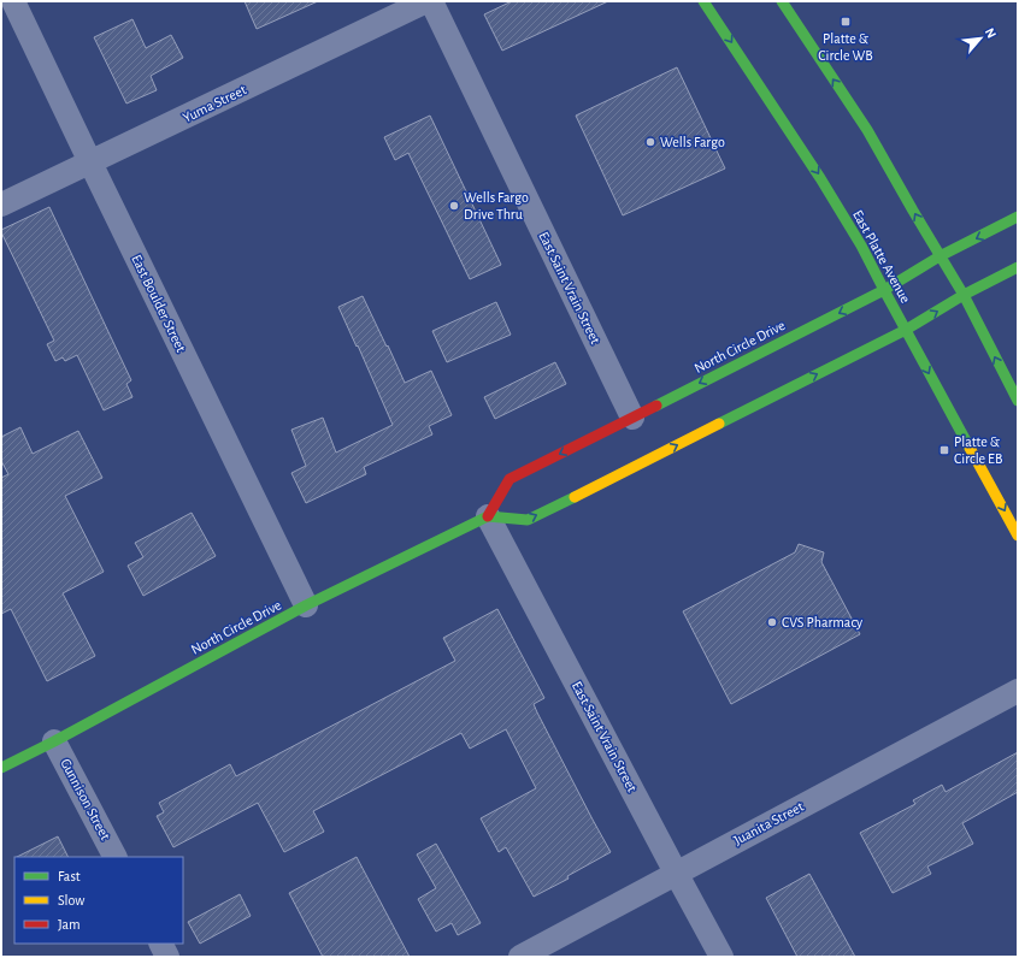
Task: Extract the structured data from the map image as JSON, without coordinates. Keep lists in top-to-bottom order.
{
  "streets": {
    "main road": ["East Platte Avenue", "North Circle Drive"],
    "street": [
      "Yuma Street",
      "East Saint Vrain Street",
      "East Boulder Street",
      "Gunnison Street",
      "Juanita Street"
    ]
  },
  "crossings": [
    ["Yuma Street", "East Boulder Street"],
    ["East Platte Avenue", "North Circle Drive"],
    ["East Saint Vrain Street", "North Circle Drive"],
    ["East Saint Vrain Street", "Juanita Street"],
    ["East Boulder Street", "North Circle Drive"],
    ["North Circle Drive", "Gunnison Street"]
  ],
  "places": {
    "transit": ["Platte & Circle WB", "Platte & Circle EB"],
    "other": ["Wells Fargo", "Wells Fargo Drive Thru", "CVS Pharmacy"]
  },
  "legend": ["Fast", "Slow", "Jam"],
  "north": "top right"
}
